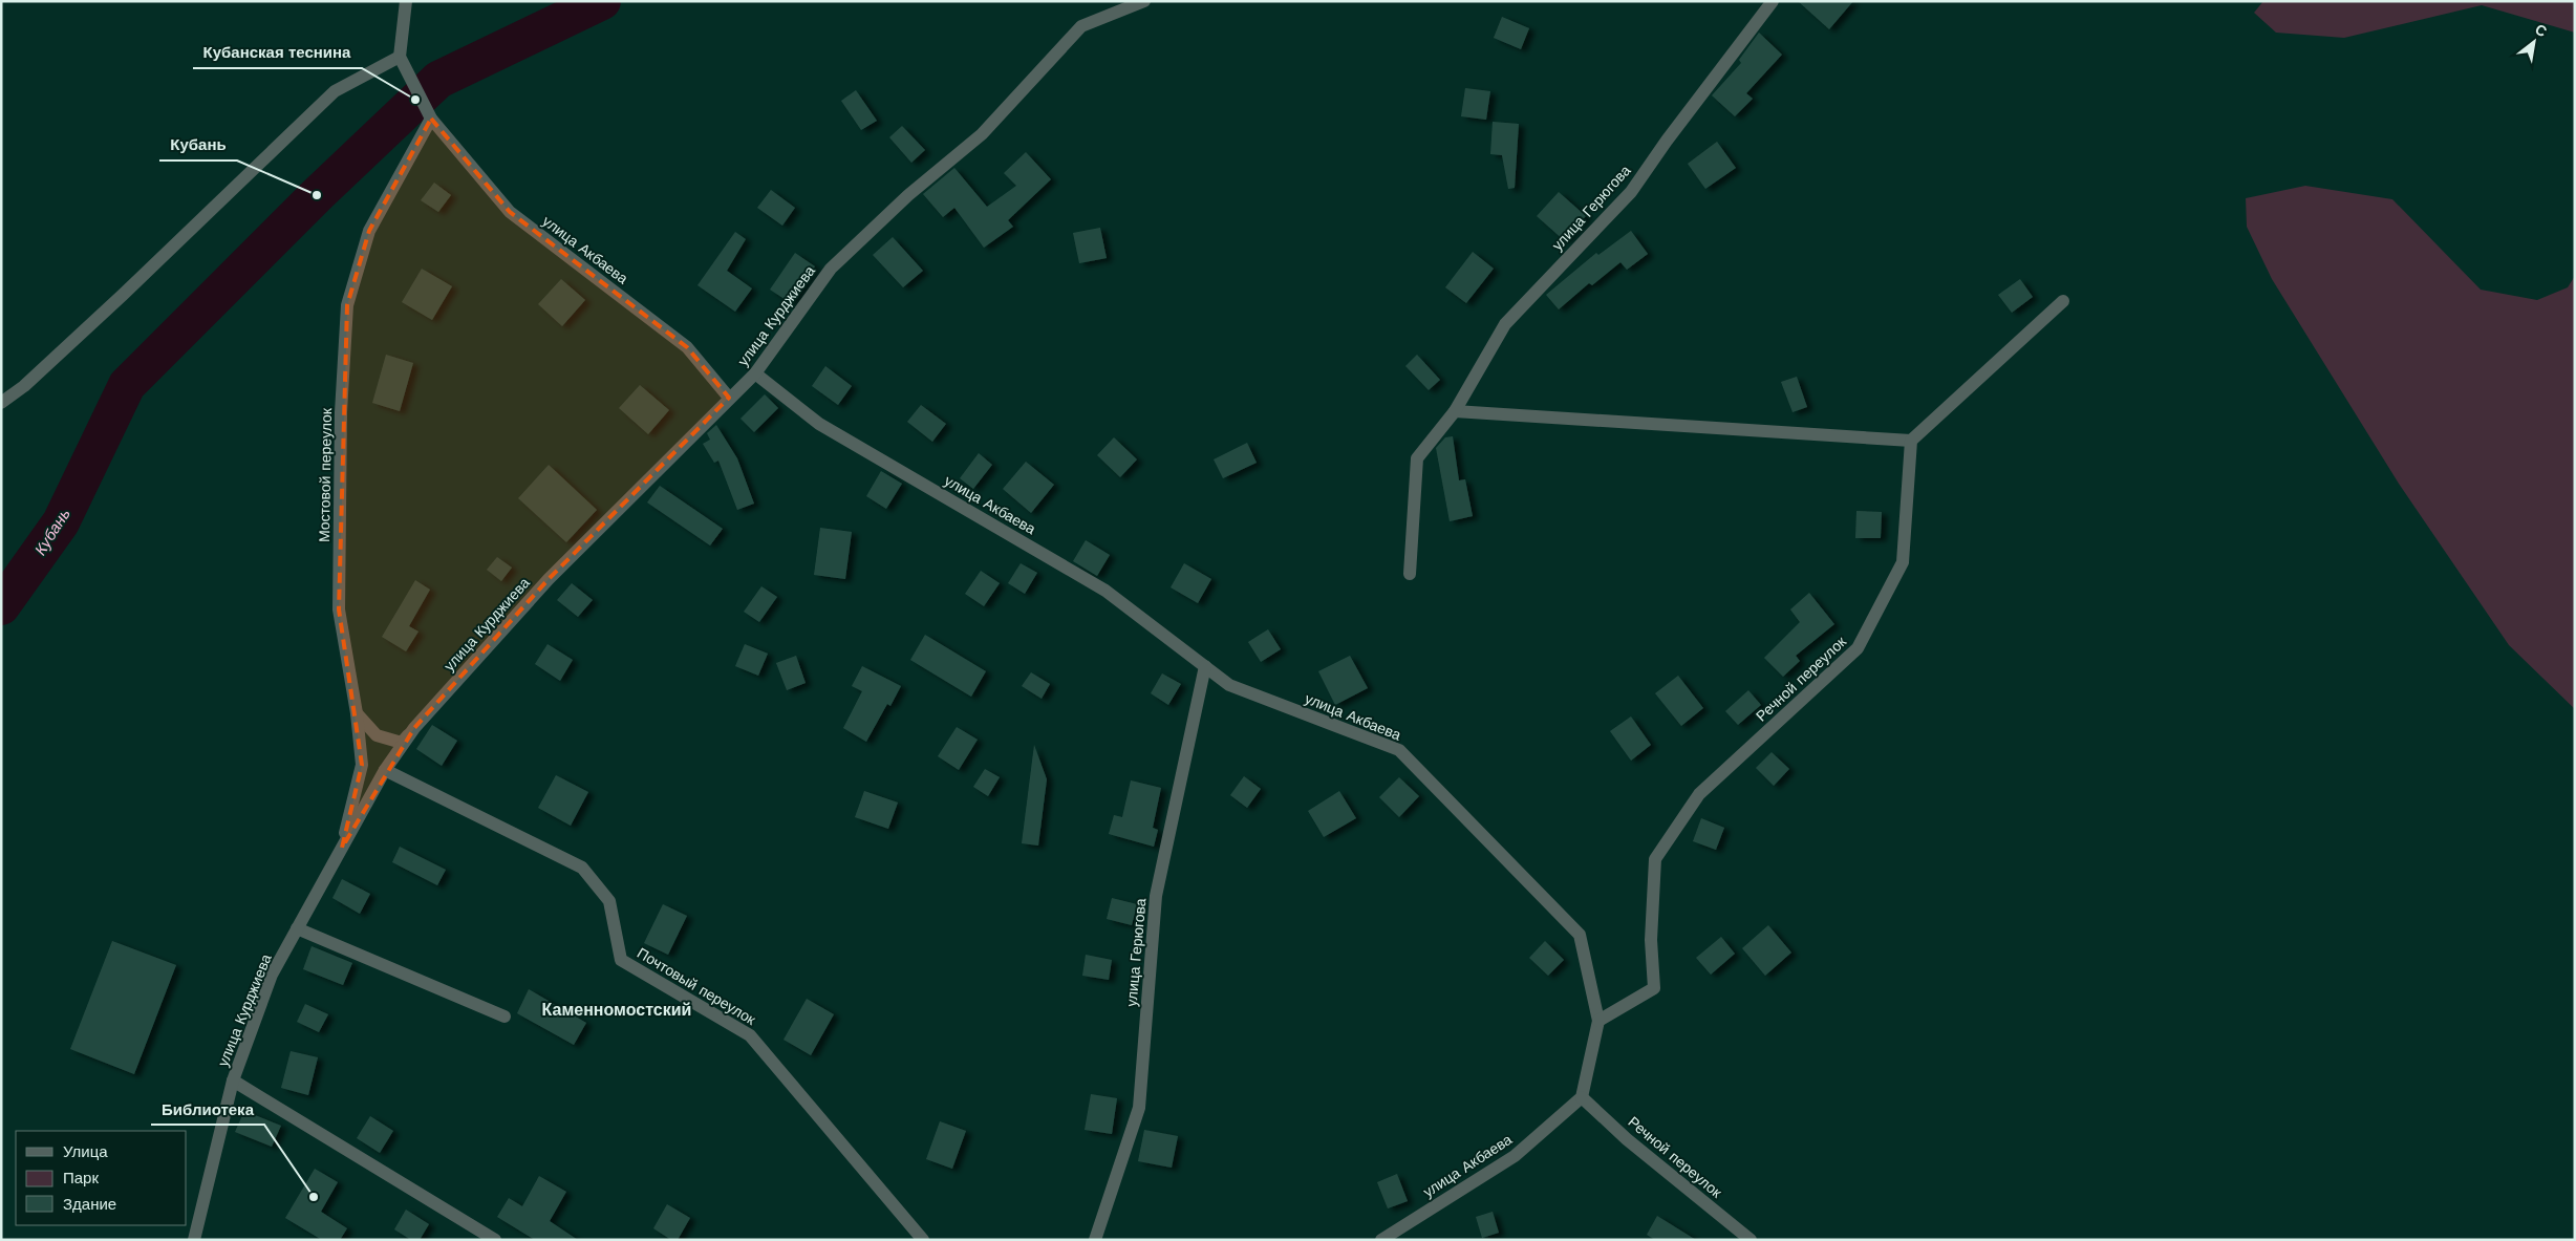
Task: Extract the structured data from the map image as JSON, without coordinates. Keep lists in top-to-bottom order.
{
  "streets": {
    "street": [
      "улица Герюгова",
      "улица Акбаева",
      "улица Курджиева",
      "Мостовой переулок",
      "Речной переулок",
      "Почтовый переулок"
    ]
  },
  "crossings": [
    ["улица Герюгова", "улица Акбаева"],
    ["улица Акбаева", "улица Курджиева"],
    ["улица Акбаева", "Мостовой переулок"],
    ["улица Акбаева", "Речной переулок"],
    ["улица Курджиева", "Мостовой переулок"],
    ["улица Курджиева", "Почтовый переулок"]
  ],
  "districts": ["Каменномостский"],
  "water": ["Кубань"],
  "places": ["Кубанская теснина", "Кубань", "Библиотека"],
  "legend": ["Улица", "Парк", "Здание"],
  "north": "top right"
}
